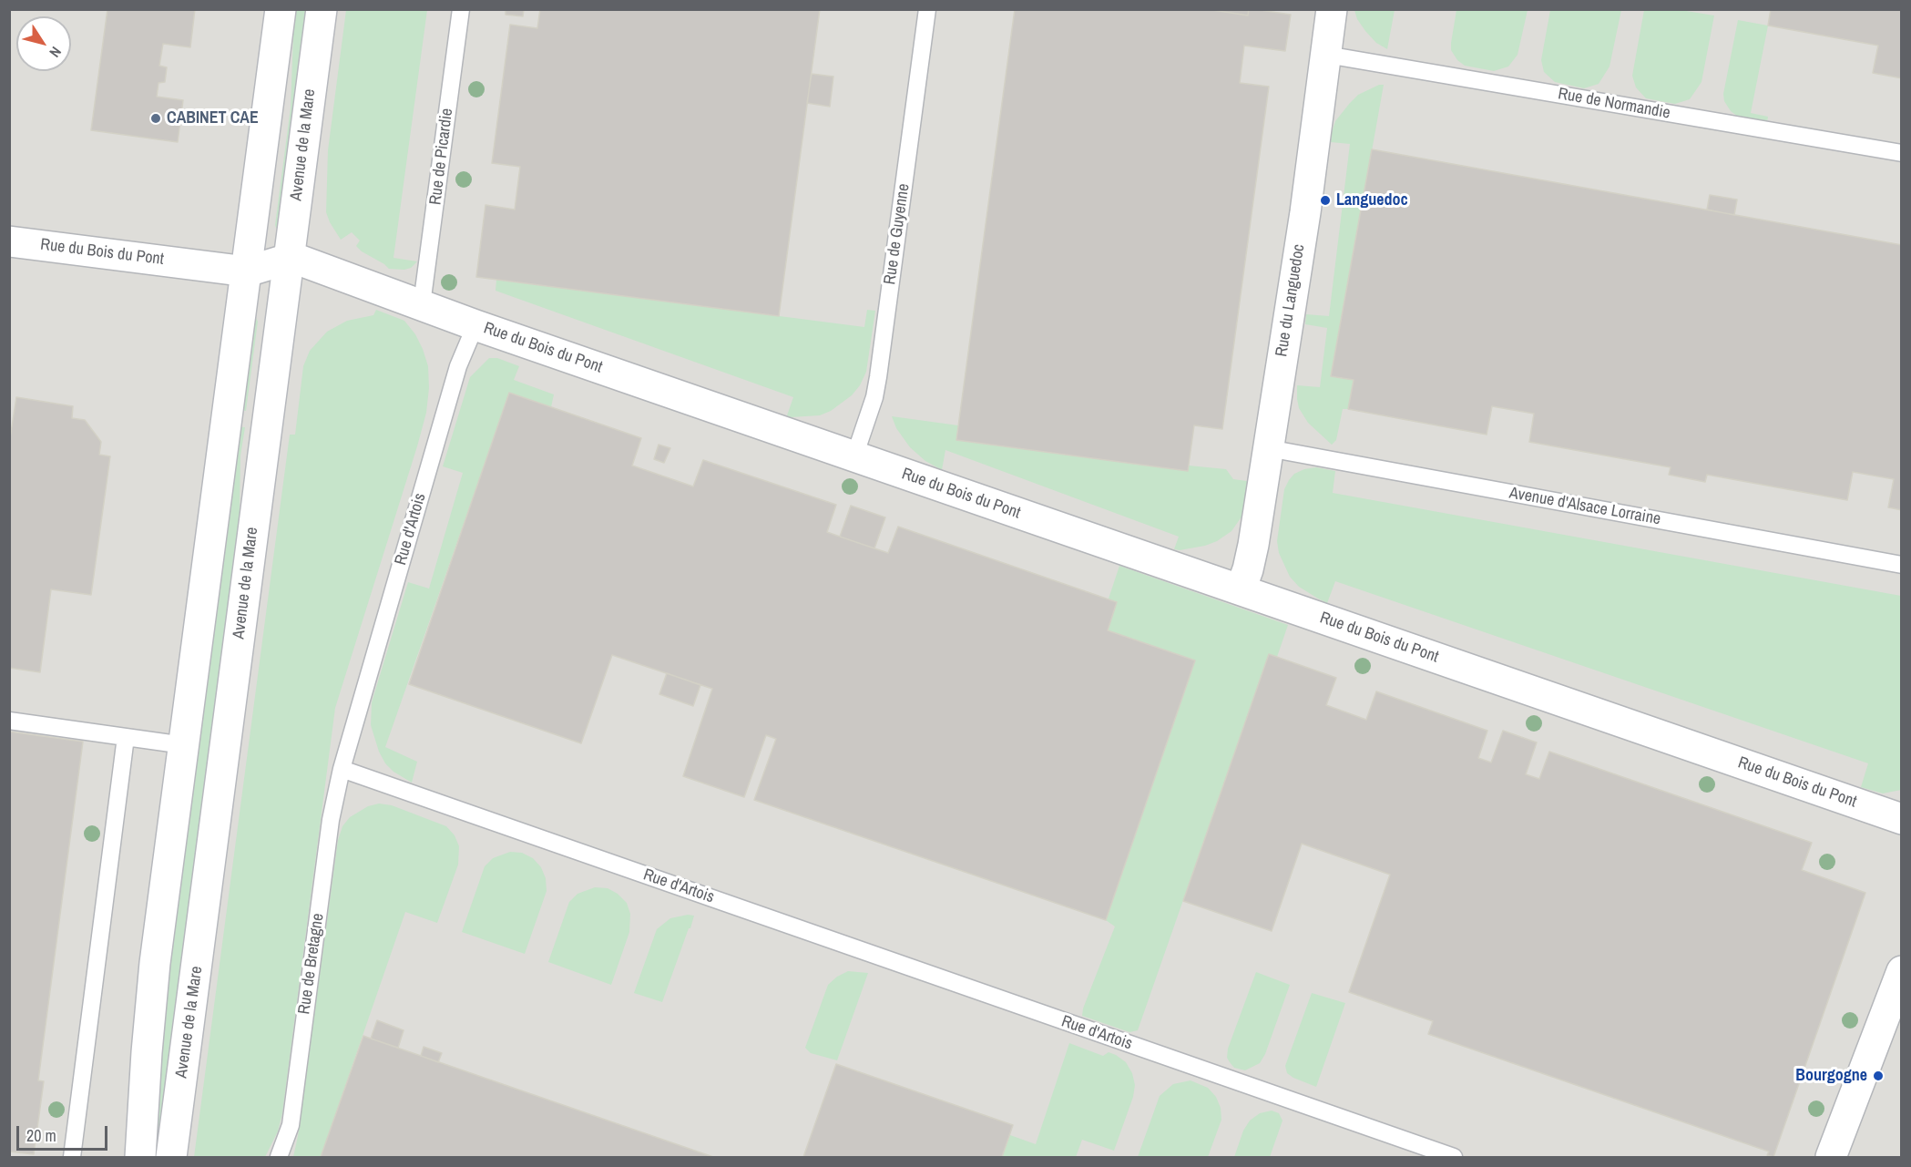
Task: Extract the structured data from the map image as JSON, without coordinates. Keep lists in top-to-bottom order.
{
  "streets": {
    "street": ["Avenue de la Mare", "Rue du Bois du Pont", "Rue du Languedoc"],
    "lane": [
      "Rue de Normandie",
      "Rue de Picardie",
      "Rue de Guyenne",
      "Avenue d'Alsace Lorraine",
      "Rue d'Artois",
      "Rue de Bretagne"
    ]
  },
  "crossings": [
    ["Rue de Normandie", "Rue du Languedoc"],
    ["Avenue de la Mare", "Rue du Bois du Pont"],
    ["Rue de Picardie", "Rue du Bois du Pont"],
    ["Rue de Guyenne", "Rue du Bois du Pont"],
    ["Rue du Bois du Pont", "Rue du Languedoc"],
    ["Rue du Bois du Pont", "Rue d'Artois"],
    ["Rue du Languedoc", "Avenue d'Alsace Lorraine"],
    ["Rue d'Artois", "Rue de Bretagne"]
  ],
  "places": ["CABINET CAE", "Languedoc", "Bourgogne"],
  "scale_bar": "20 m",
  "north": "bottom right"
}
